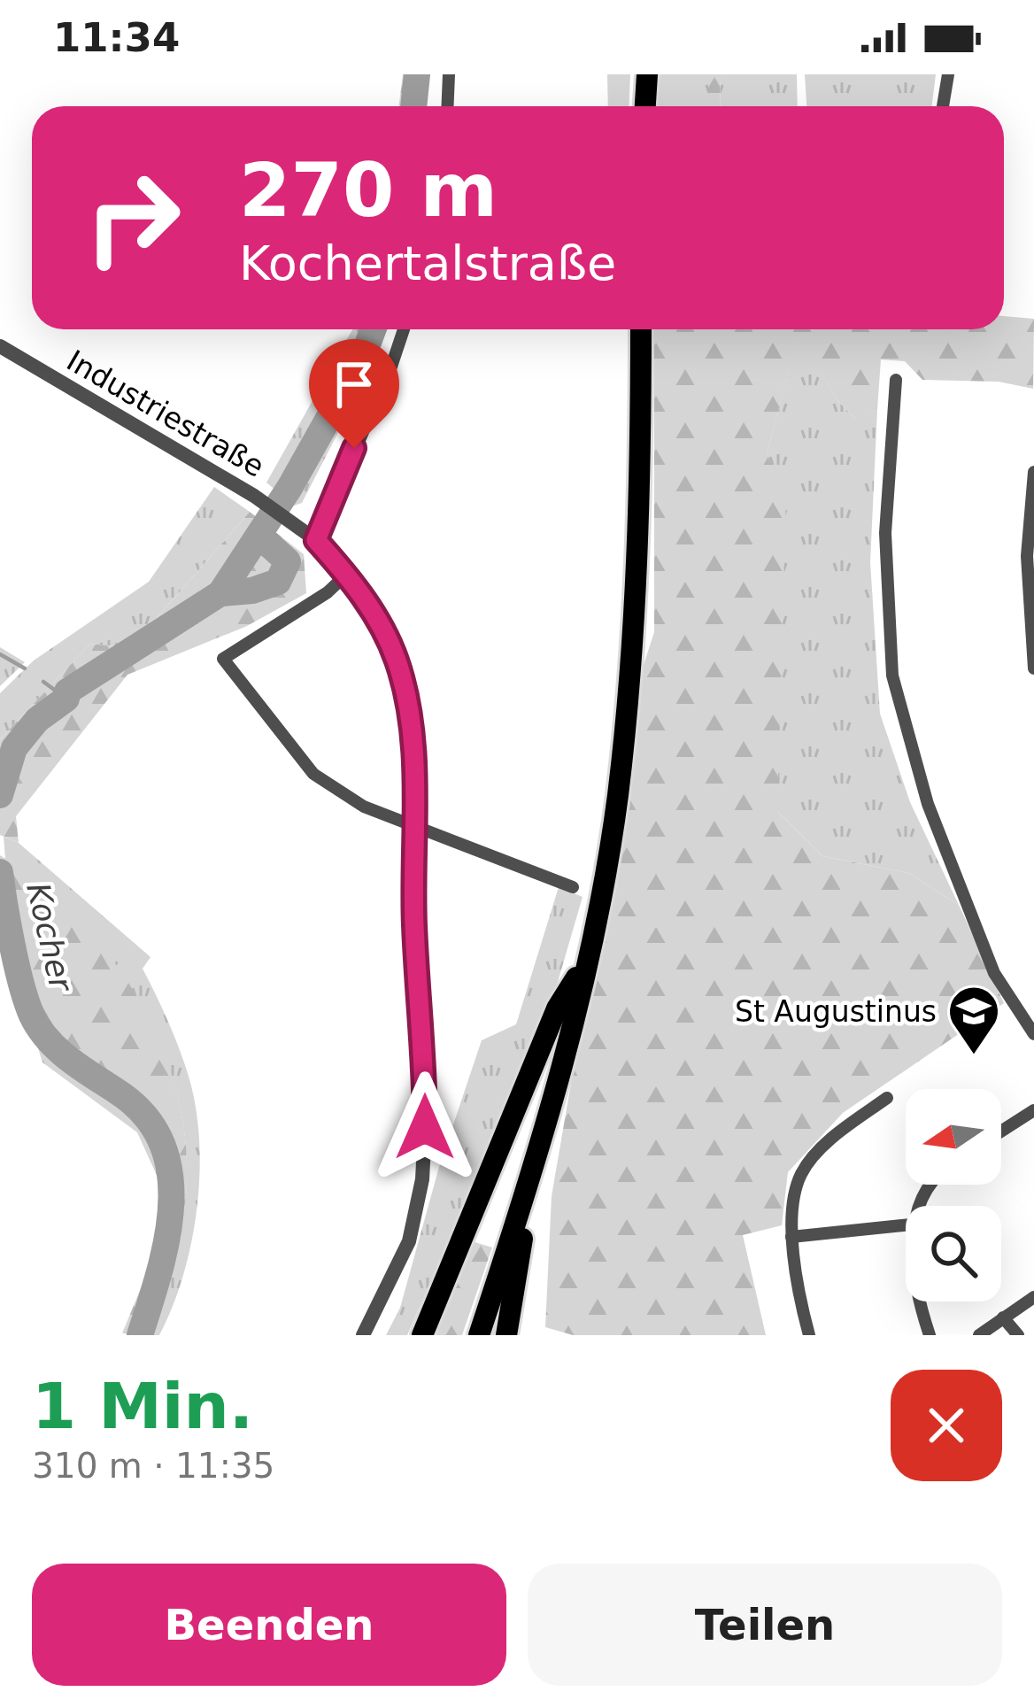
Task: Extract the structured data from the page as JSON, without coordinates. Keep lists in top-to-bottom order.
{
  "streets": {
    "street": ["Industriestraße"]
  },
  "water": ["Kocher"],
  "places": {
    "school or university": ["St Augustinus"]
  },
  "north": "left",
  "page": {
    "status": "11:34",
    "turn": ["270 m", "Kochertalstraße"],
    "heading": ["1 Min.", "310 m · 11:35"],
    "buttons": ["Beenden", "Teilen"]
  }
}
